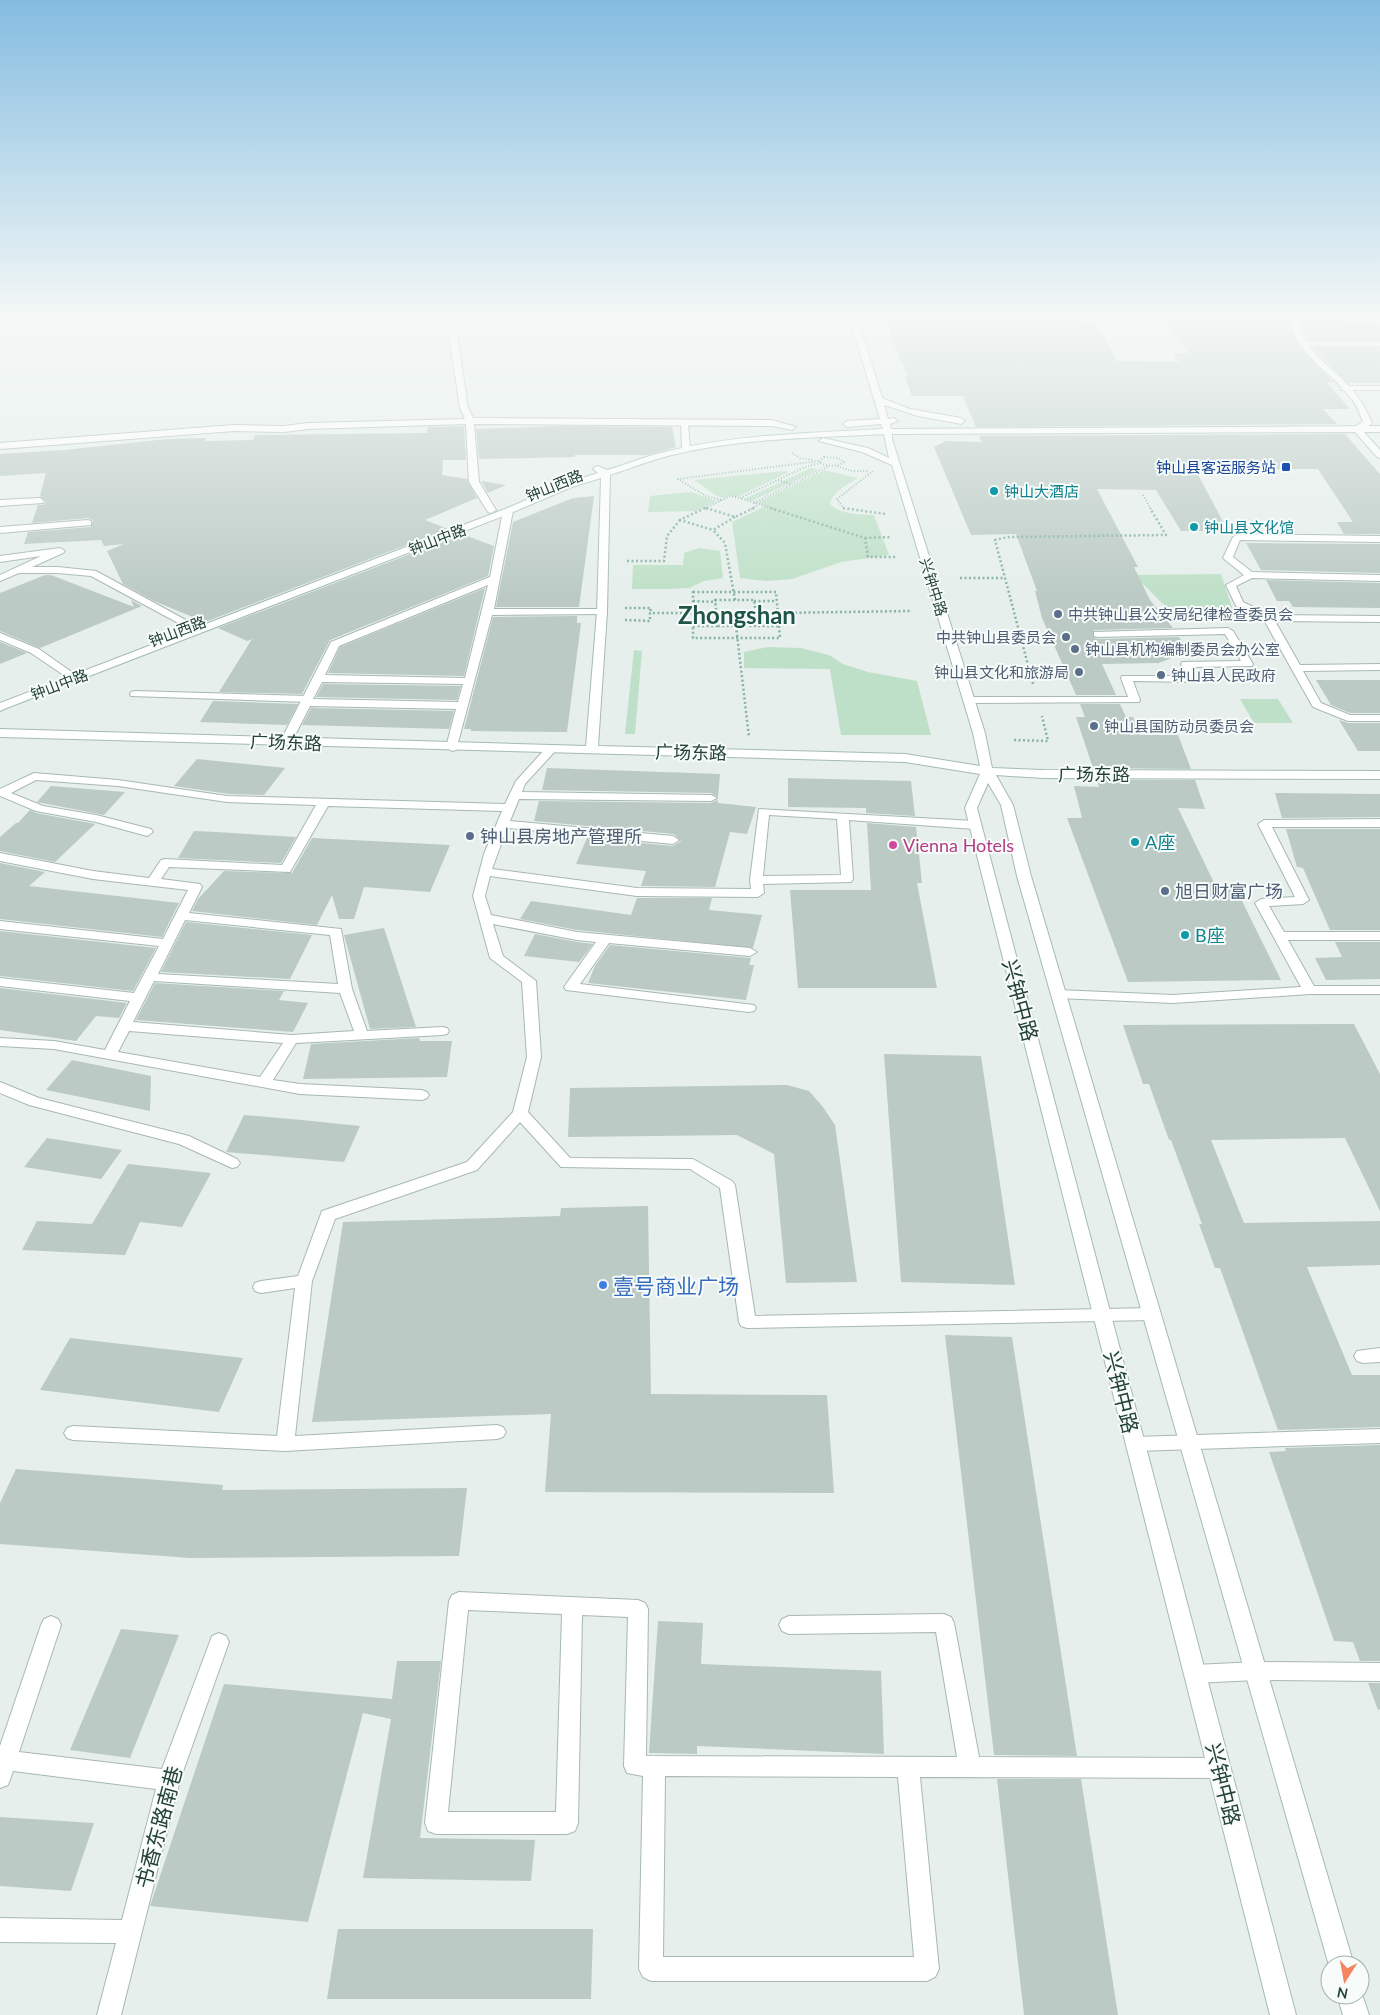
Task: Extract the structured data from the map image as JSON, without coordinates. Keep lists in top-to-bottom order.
{
  "streets": {
    "main road": [
      "钟山西路",
      "钟山中路",
      "兴钟中路",
      "广场东路"
    ],
    "lane": ["书香东路南巷"]
  },
  "crossings": [
    ["钟山西路", "钟山中路"],
    ["钟山西路", "兴钟中路"],
    ["钟山中路", "兴钟中路"],
    ["兴钟中路", "广场东路"]
  ],
  "districts": ["Zhongshan"],
  "places": {
    "transit": ["钟山县客运服务站"],
    "other": [
      "钟山大酒店",
      "钟山县文化馆",
      "中共钟山县公安局纪律检查委员会",
      "中共钟山县委员会",
      "钟山县机构编制委员会办公室",
      "钟山县文化和旅游局",
      "钟山县人民政府",
      "钟山县国防动员委员会",
      "钟山县房地产管理所",
      "A座",
      "Vienna Hotels",
      "旭日财富广场",
      "B座",
      "壹号商业广场"
    ]
  },
  "north": "bottom"
}
